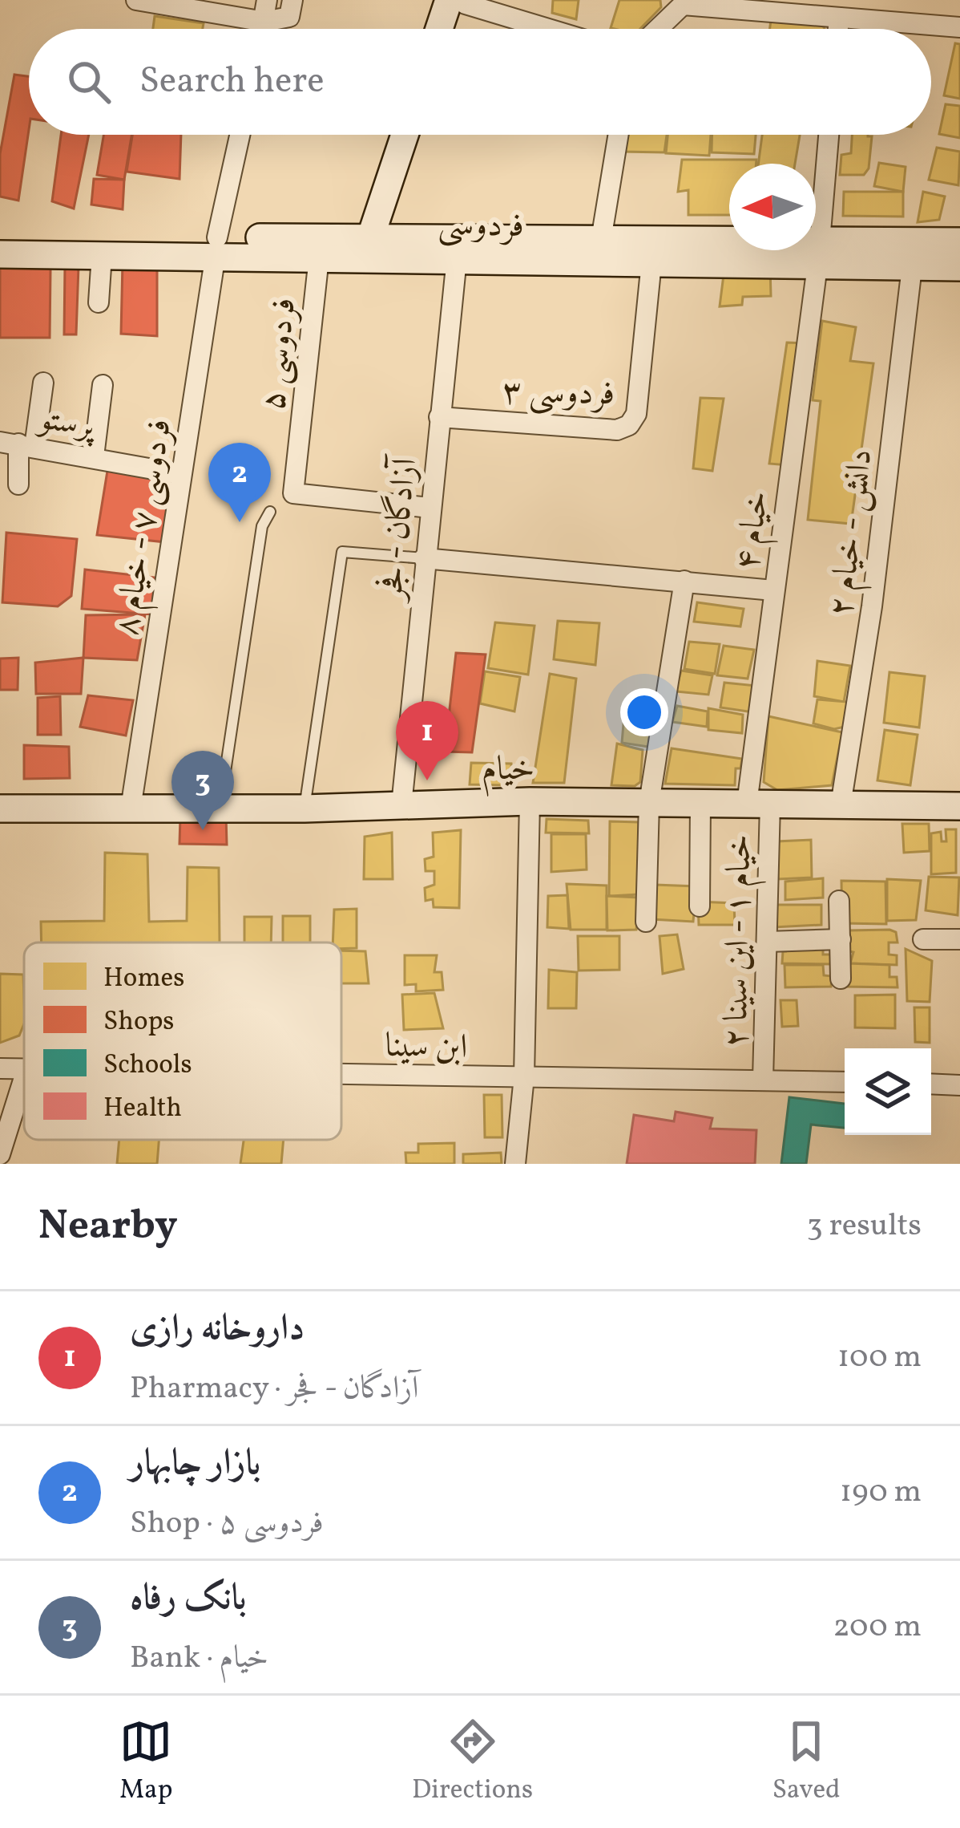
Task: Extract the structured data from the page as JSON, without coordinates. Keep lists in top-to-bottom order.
{
  "streets": {
    "street": [
      "فردوسی",
      "فردوسی ۵",
      "فردوسی ۳",
      "پرستو",
      "فردوسی ۷ - خیام ۸",
      "آزادگان - فجر",
      "خیام ۴",
      "دانش - خیام ۲",
      "خیام",
      "خیام ۱ - این سینا ۲",
      "ابن سینا"
    ]
  },
  "crossings": [
    ["فردوسی", "فردوسی ۵"],
    ["فردوسی", "فردوسی ۳"],
    ["فردوسی", "فردوسی ۷ - خیام ۸"],
    ["فردوسی", "آزادگان - فجر"],
    ["فردوسی", "خیام ۴"],
    ["فردوسی", "دانش - خیام ۲"],
    ["فردوسی ۵", "آزادگان - فجر"],
    ["فردوسی ۳", "آزادگان - فجر"],
    ["پرستو", "فردوسی ۷ - خیام ۸"],
    ["فردوسی ۷ - خیام ۸", "خیام"],
    ["آزادگان - فجر", "خیام"],
    ["خیام ۴", "خیام"],
    ["خیام ۴", "خیام ۱ - این سینا ۲"],
    ["دانش - خیام ۲", "خیام"],
    ["خیام", "خیام ۱ - این سینا ۲"],
    ["خیام ۱ - این سینا ۲", "ابن سینا"]
  ],
  "legend": [
    "Homes",
    "Shops",
    "Schools",
    "Health"
  ],
  "north": "left",
  "page": {
    "search": "Search here",
    "pins": ["2", "1", "3"],
    "heading": ["Nearby", "3 results"],
    "list": [
      {
        "mark": "1",
        "name": "داروخانه رازی",
        "note": "Pharmacy · آزادگان - فجر",
        "value": "100 m"
      },
      {
        "mark": "2",
        "name": "بازار چابهار",
        "note": "Shop · فردوسی ۵",
        "value": "190 m"
      },
      {
        "mark": "3",
        "name": "بانک رفاه",
        "note": "Bank · خیام",
        "value": "200 m"
      }
    ],
    "nav": ["Map", "Directions", "Saved"]
  }
}
